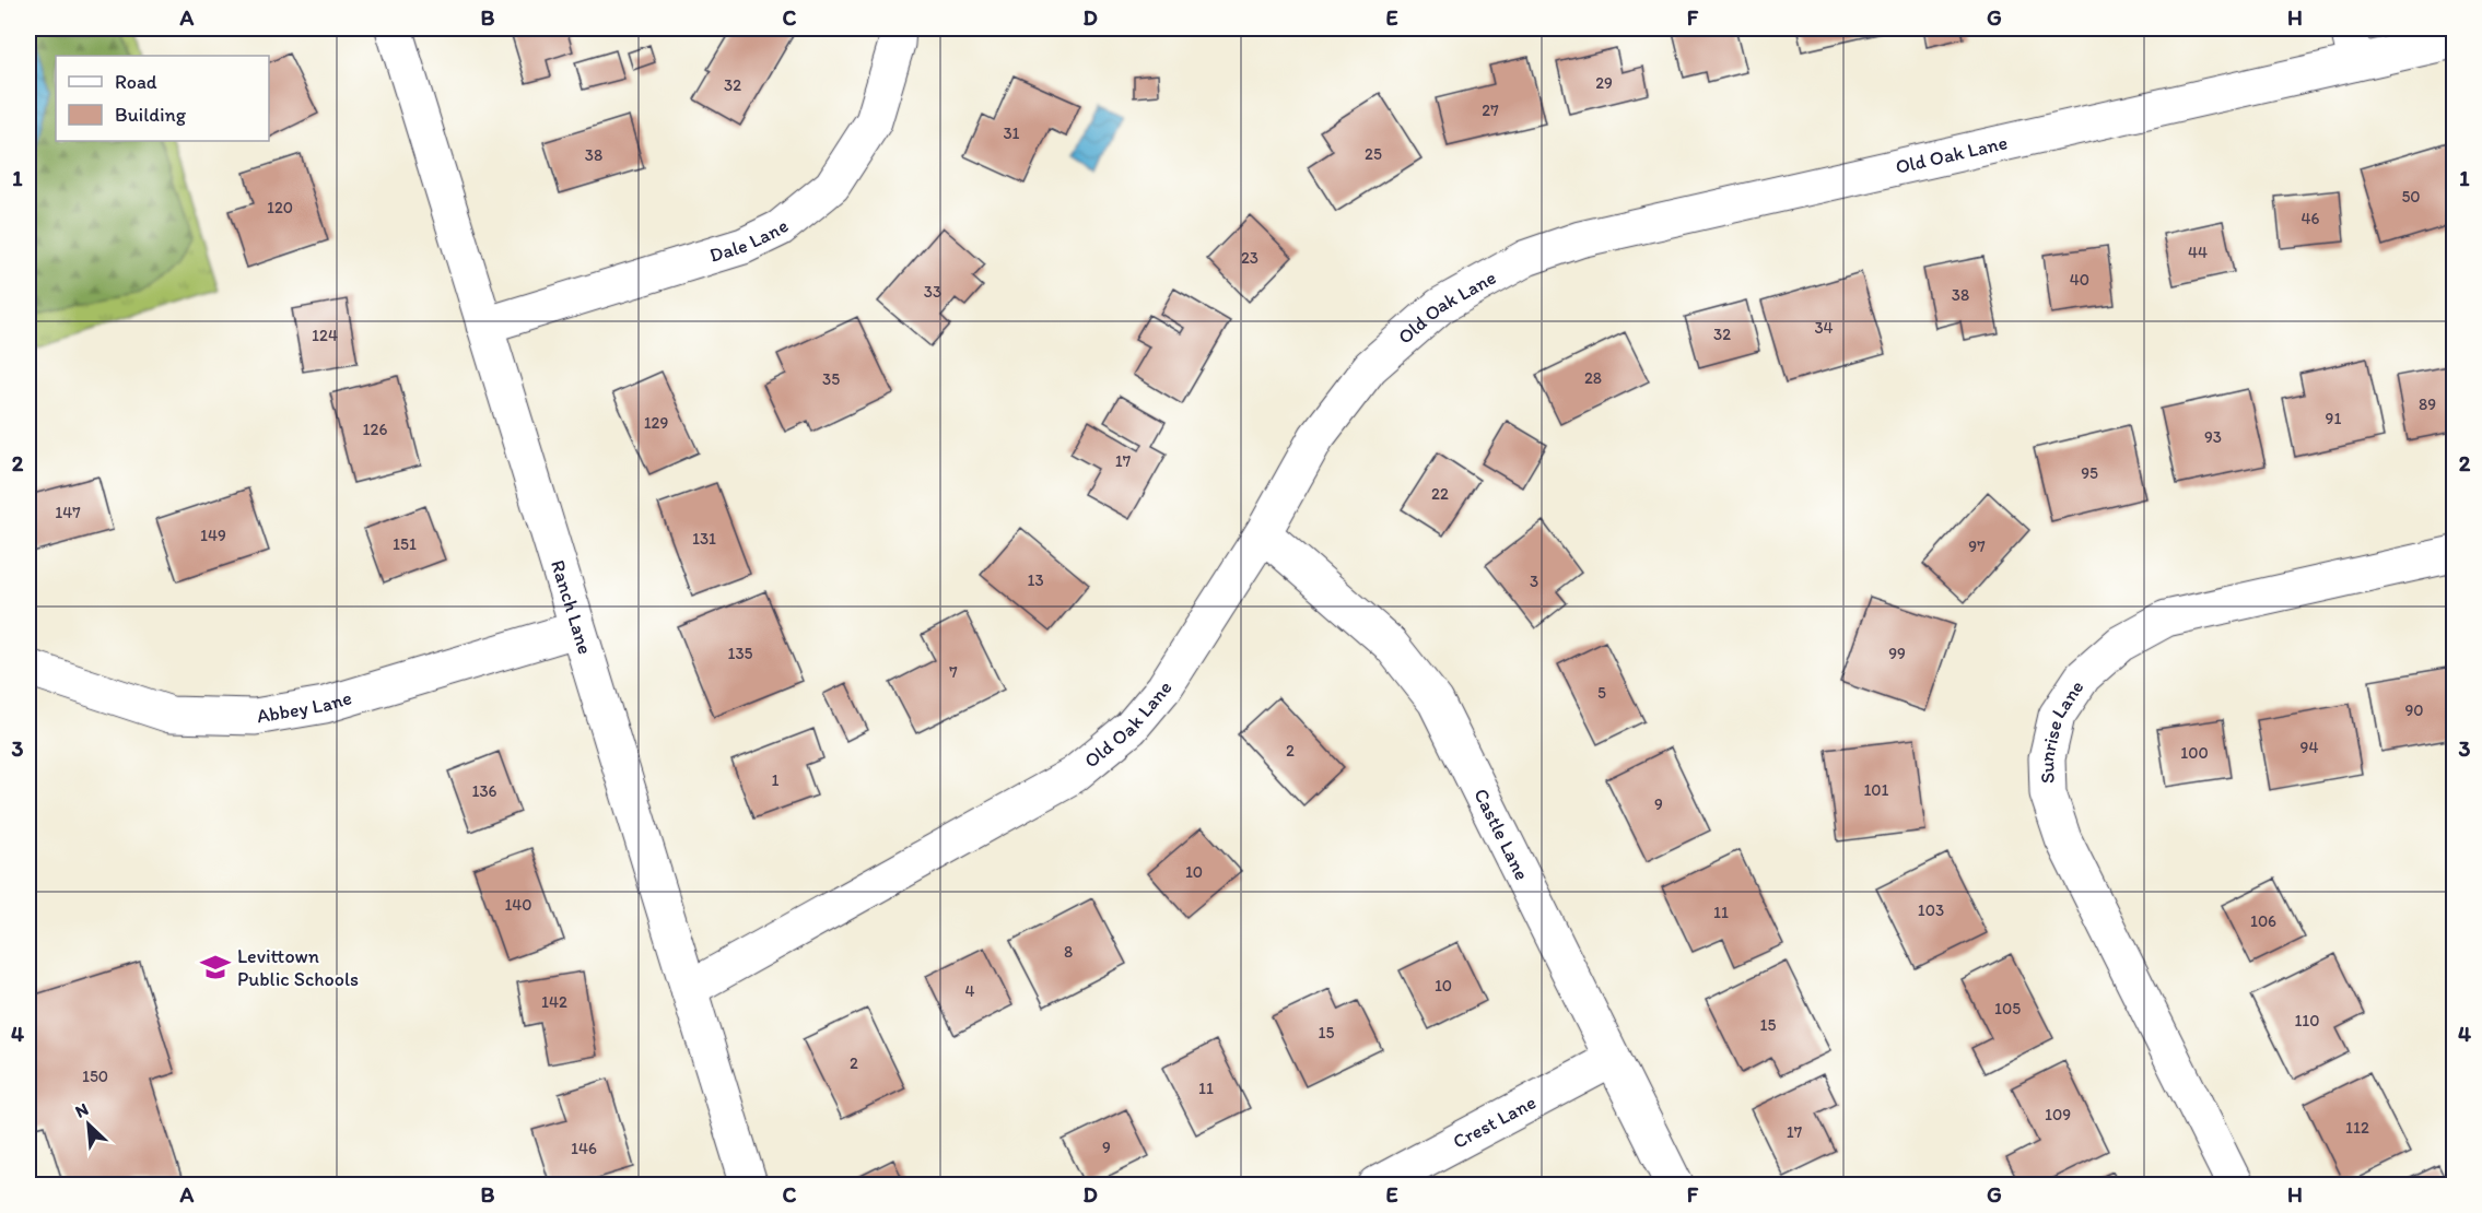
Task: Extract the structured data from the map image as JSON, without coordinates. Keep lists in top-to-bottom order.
{
  "streets": {
    "street": [
      "Old Oak Lane",
      "Dale Lane",
      "Ranch Lane",
      "Abbey Lane",
      "Sunrise Lane",
      "Castle Lane",
      "Crest Lane"
    ]
  },
  "crossings": [
    ["Old Oak Lane", "Ranch Lane"],
    ["Old Oak Lane", "Castle Lane"],
    ["Dale Lane", "Ranch Lane"],
    ["Ranch Lane", "Abbey Lane"],
    ["Castle Lane", "Crest Lane"]
  ],
  "places": {
    "school or university": ["Levittown Public Schools"]
  },
  "house_numbers": [
    "29",
    "32",
    "27",
    "31",
    "25",
    "38",
    "50",
    "120",
    "46",
    "44",
    "23",
    "40",
    "33",
    "38",
    "34",
    "32",
    "124",
    "28",
    "35",
    "89",
    "91",
    "129",
    "126",
    "93",
    "17",
    "95",
    "22",
    "147",
    "149",
    "131",
    "151",
    "97",
    "13",
    "3",
    "135",
    "99",
    "7",
    "5",
    "90",
    "94",
    "2",
    "100",
    "1",
    "101",
    "136",
    "9",
    "10",
    "140",
    "103",
    "11",
    "106",
    "8",
    "10",
    "4",
    "142",
    "105",
    "110",
    "15",
    "15",
    "2",
    "150",
    "11",
    "109",
    "112",
    "17",
    "9",
    "146"
  ],
  "legend": ["Road", "Building"],
  "north": "top left",
  "grid": {
    "columns": [
      "A",
      "B",
      "C",
      "D",
      "E",
      "F",
      "G",
      "H"
    ],
    "rows": [
      "1",
      "2",
      "3",
      "4"
    ]
  }
}
